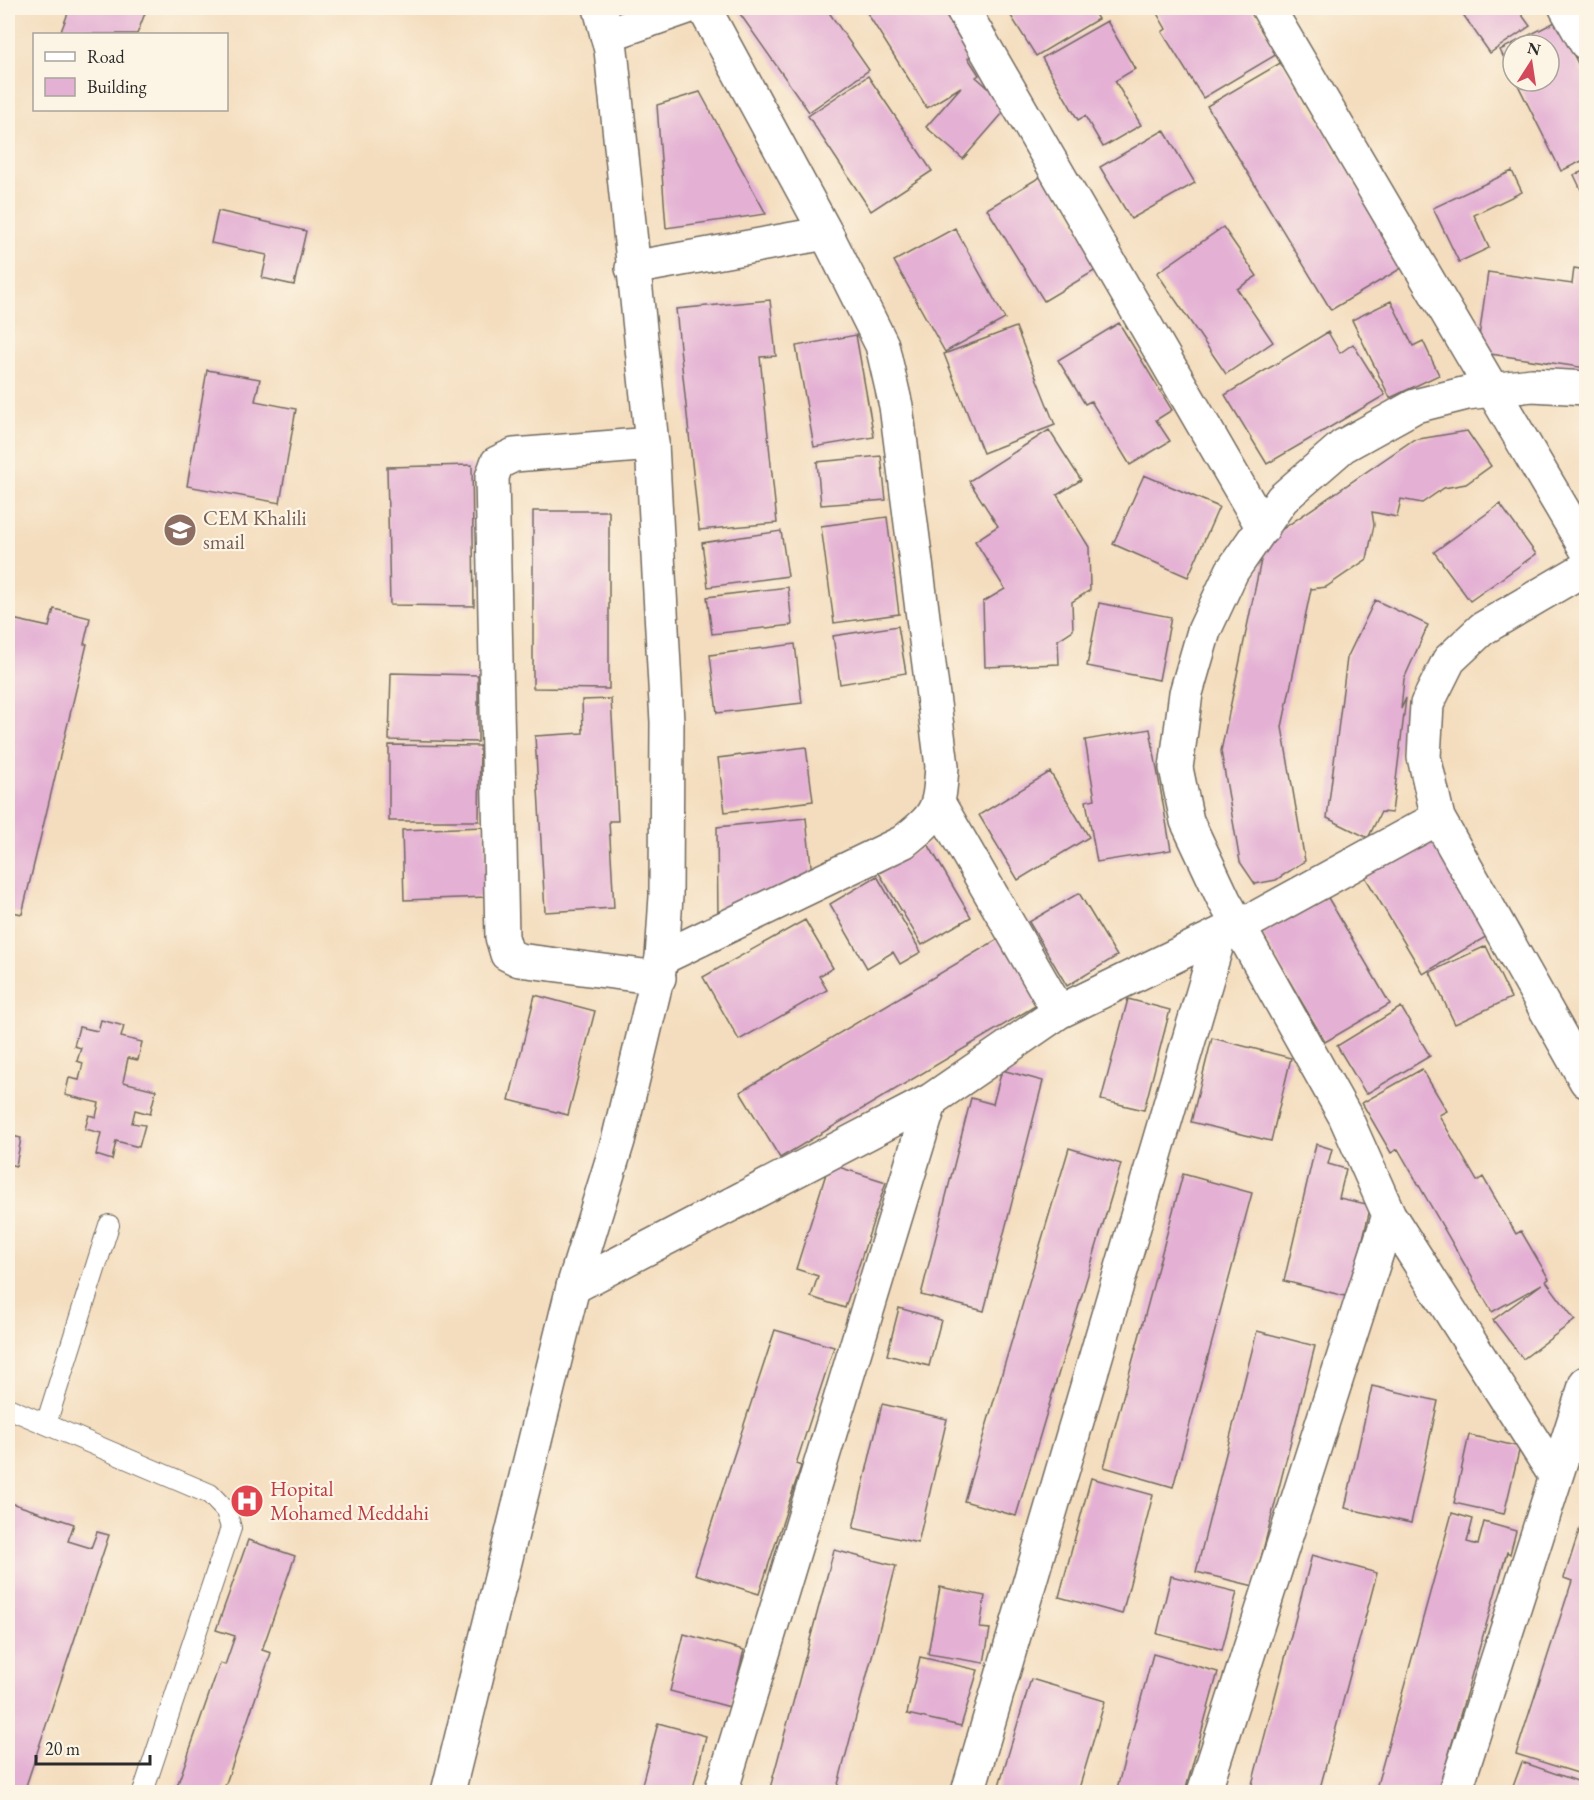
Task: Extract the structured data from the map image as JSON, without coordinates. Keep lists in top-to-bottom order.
{
  "places": {
    "school or university": ["CEM Khalili smail"],
    "hospital": ["Hopital Mohamed Meddahi"]
  },
  "legend": ["Road", "Building"],
  "scale_bar": "20 m",
  "north": "top"
}
